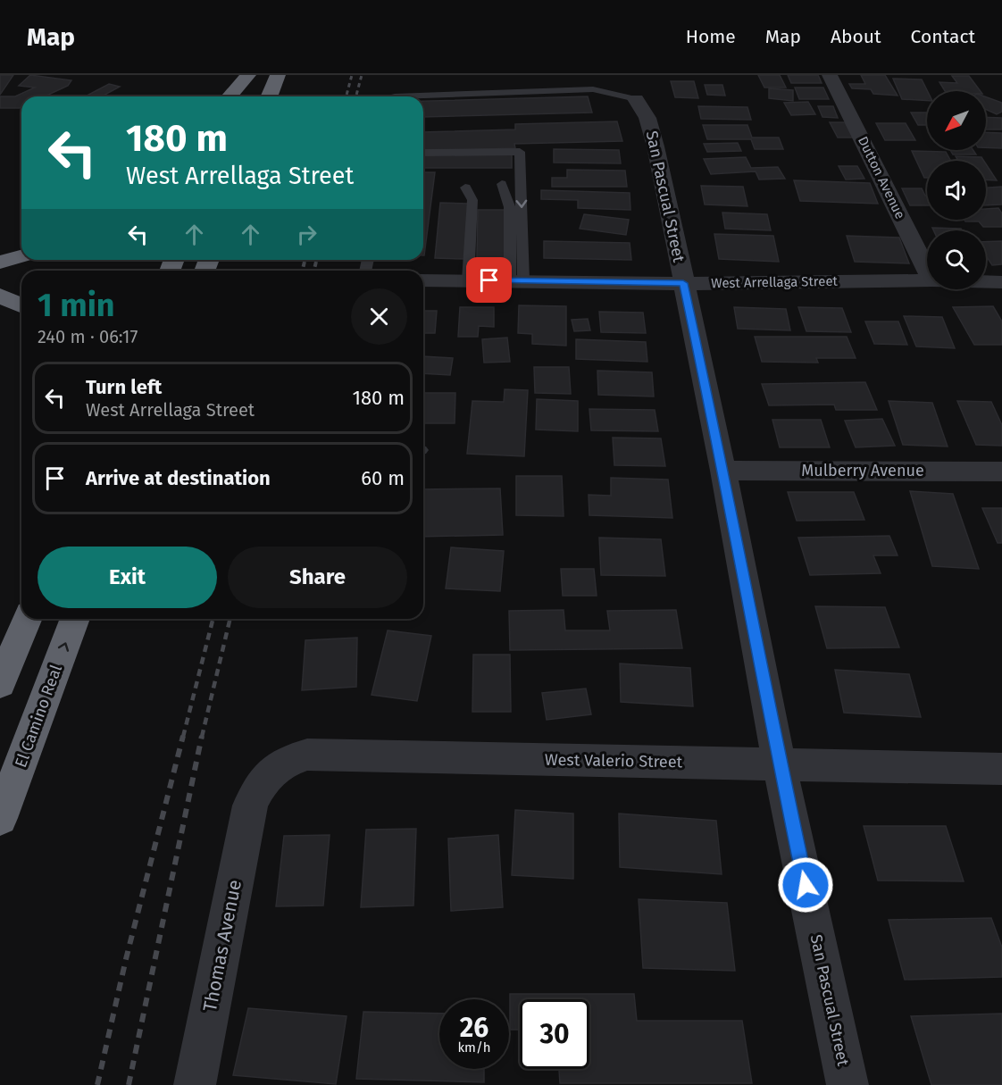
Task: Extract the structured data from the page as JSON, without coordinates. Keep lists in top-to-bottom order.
{
  "streets": {
    "highway": ["El Camino Real"],
    "street": [
      "Dutton Avenue",
      "San Pascual Street",
      "West Arrellaga Street",
      "Mulberry Avenue",
      "West Valerio Street",
      "Thomas Avenue"
    ]
  },
  "crossings": [
    ["San Pascual Street", "West Arrellaga Street"],
    ["San Pascual Street", "Mulberry Avenue"],
    ["San Pascual Street", "West Valerio Street"],
    ["West Valerio Street", "Thomas Avenue"]
  ],
  "north": "bottom left",
  "page": {
    "header": "Map",
    "nav": [
      "Home",
      "Map",
      "About",
      "Contact"
    ],
    "turn": ["180 m", "West Arrellaga Street"],
    "heading": ["1 min", "240 m · 06:17"],
    "list": [
      {
        "name": "Turn left",
        "note": "West Arrellaga Street",
        "value": "180 m"
      },
      {
        "name": "Arrive at destination",
        "value": "60 m"
      }
    ],
    "buttons": ["Exit", "Share"],
    "speed": "26 km/h",
    "limit": "30"
  }
}
